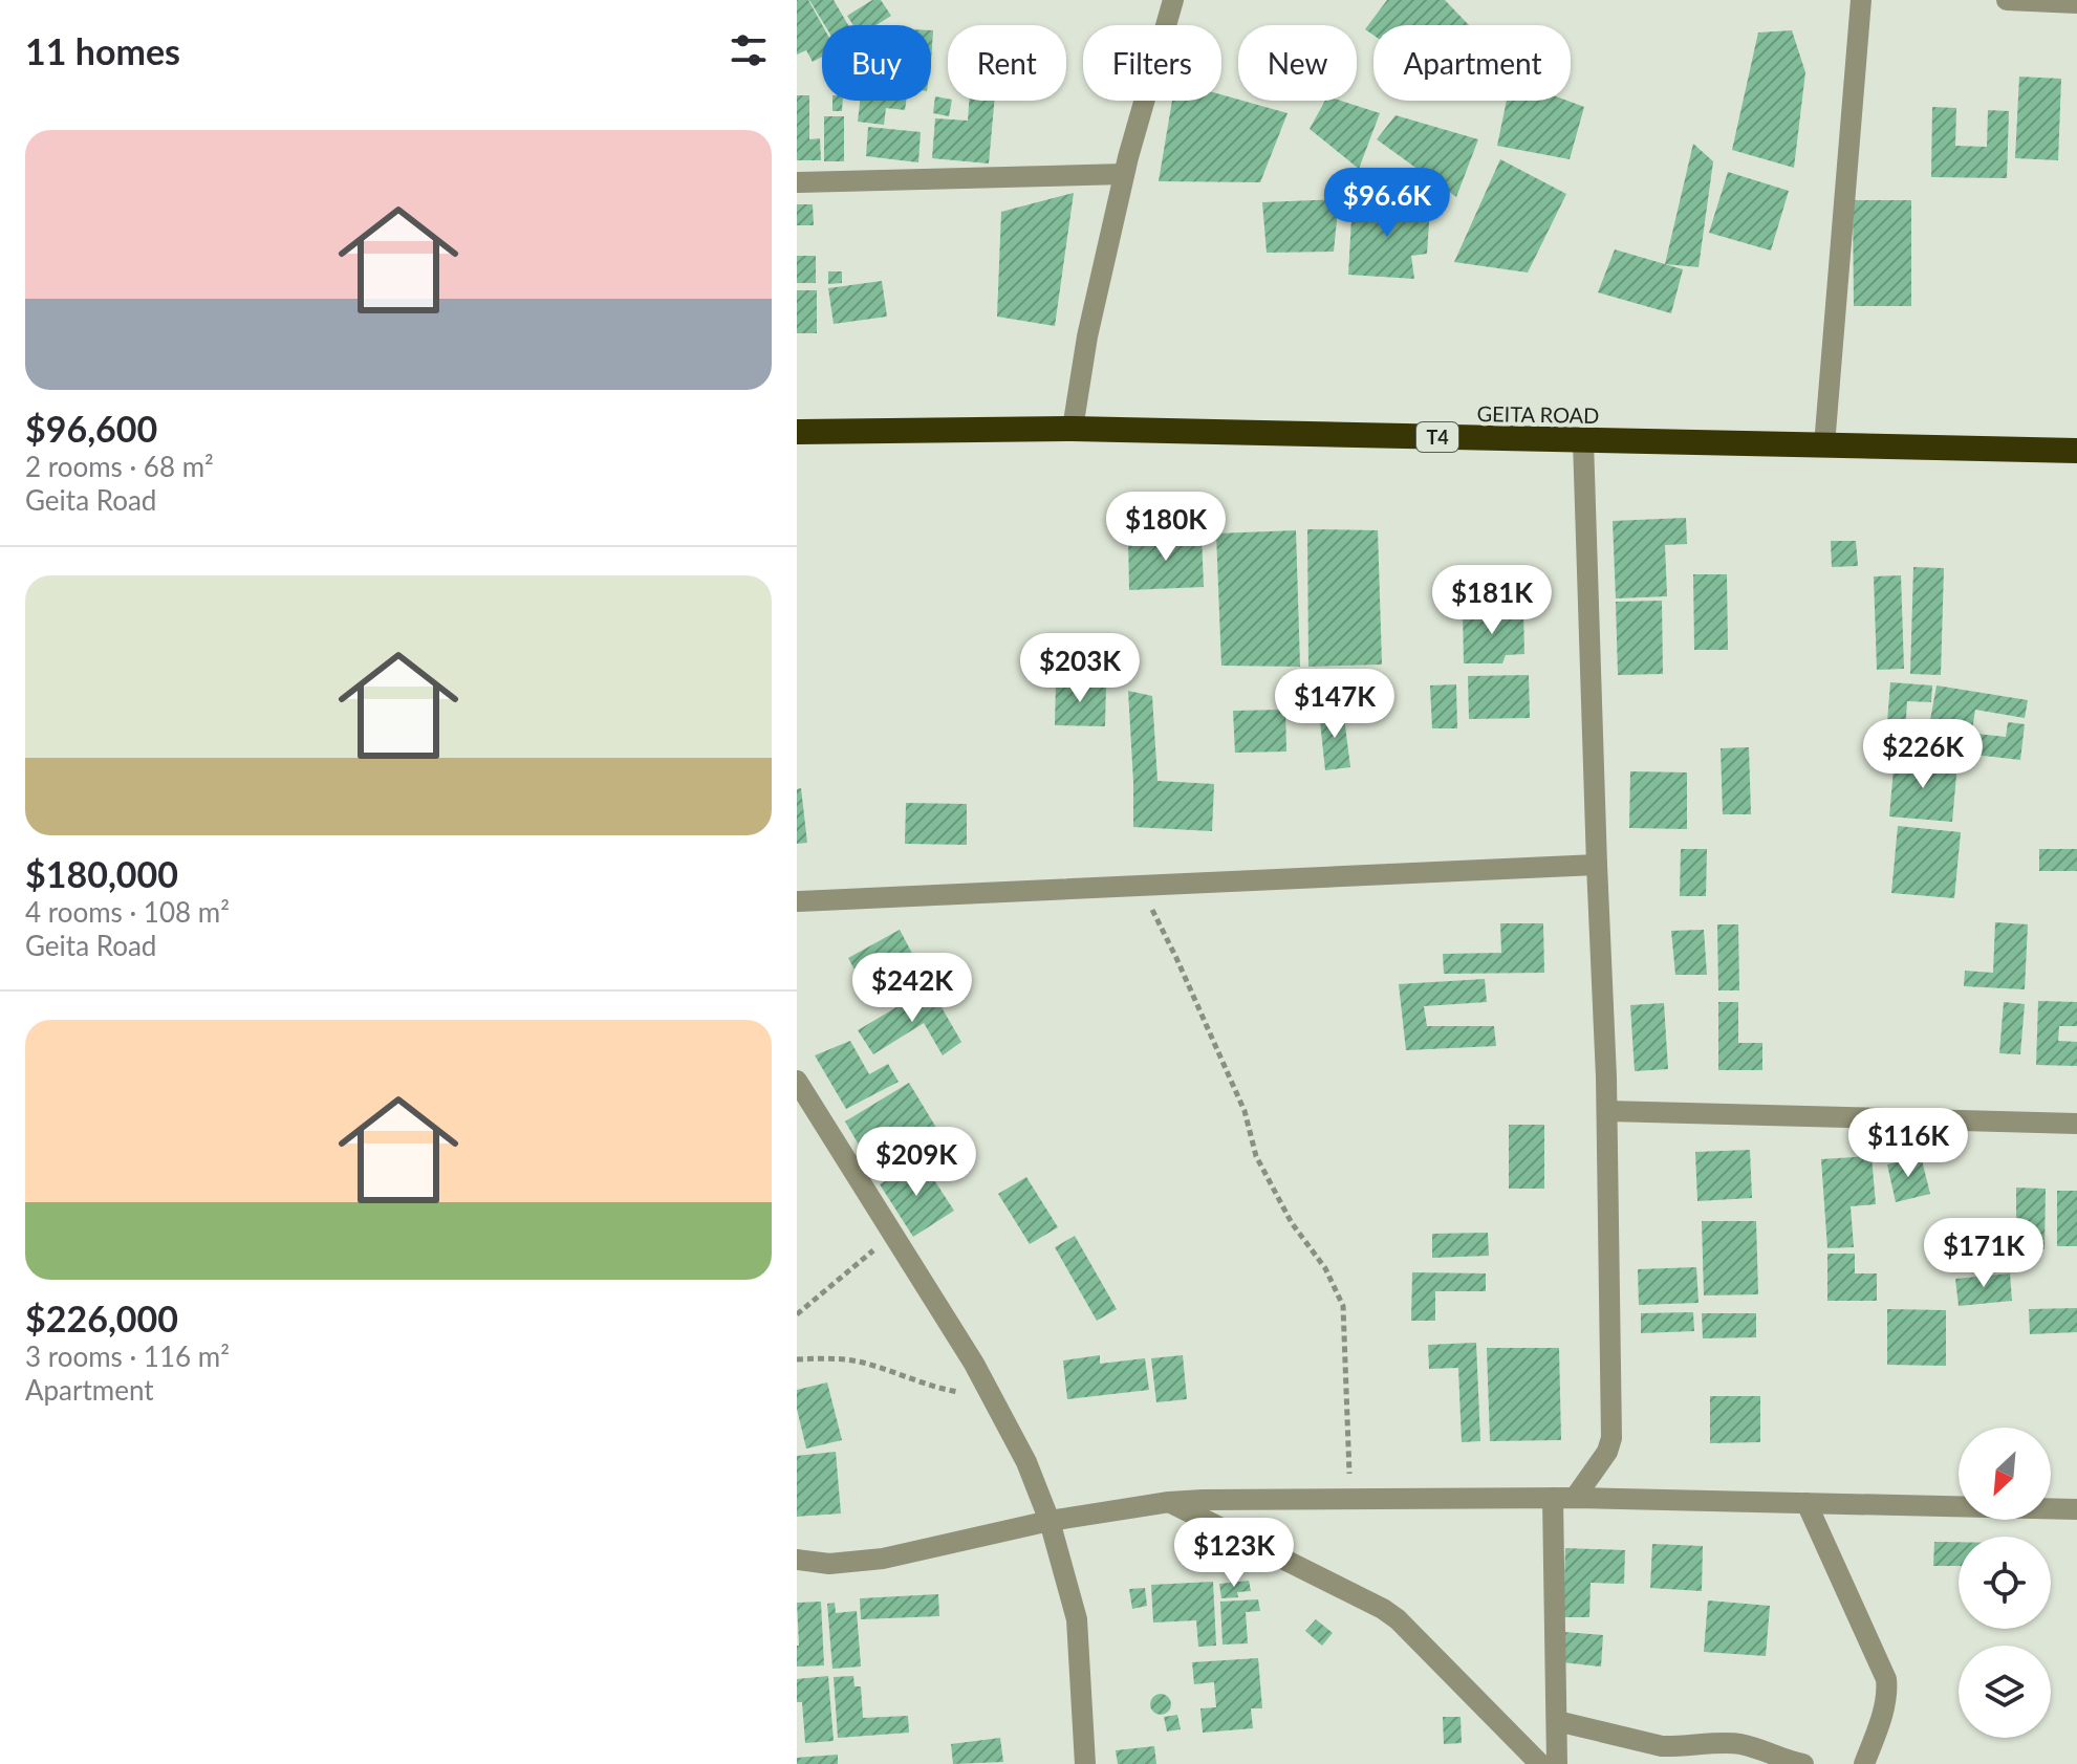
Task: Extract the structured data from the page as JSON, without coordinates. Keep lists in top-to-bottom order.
{
  "streets": {
    "highway": ["GEITA ROAD", "T4"]
  },
  "north": "bottom left",
  "page": {
    "heading": "11 homes",
    "chip": [
      "Buy",
      "Rent",
      "Filters",
      "New",
      "Apartment"
    ],
    "list": [
      {
        "name": "$96,600",
        "note": "2 rooms · 68 m² · Geita Road"
      },
      {
        "name": "$180,000",
        "note": "4 rooms · 108 m² · Geita Road"
      },
      {
        "name": "$226,000",
        "note": "3 rooms · 116 m² · Apartment"
      }
    ],
    "price": [
      "$96.6K",
      "$180K",
      "$181K",
      "$203K",
      "$147K",
      "$226K",
      "$242K",
      "$116K",
      "$209K",
      "$171K",
      "$123K"
    ]
  }
}
